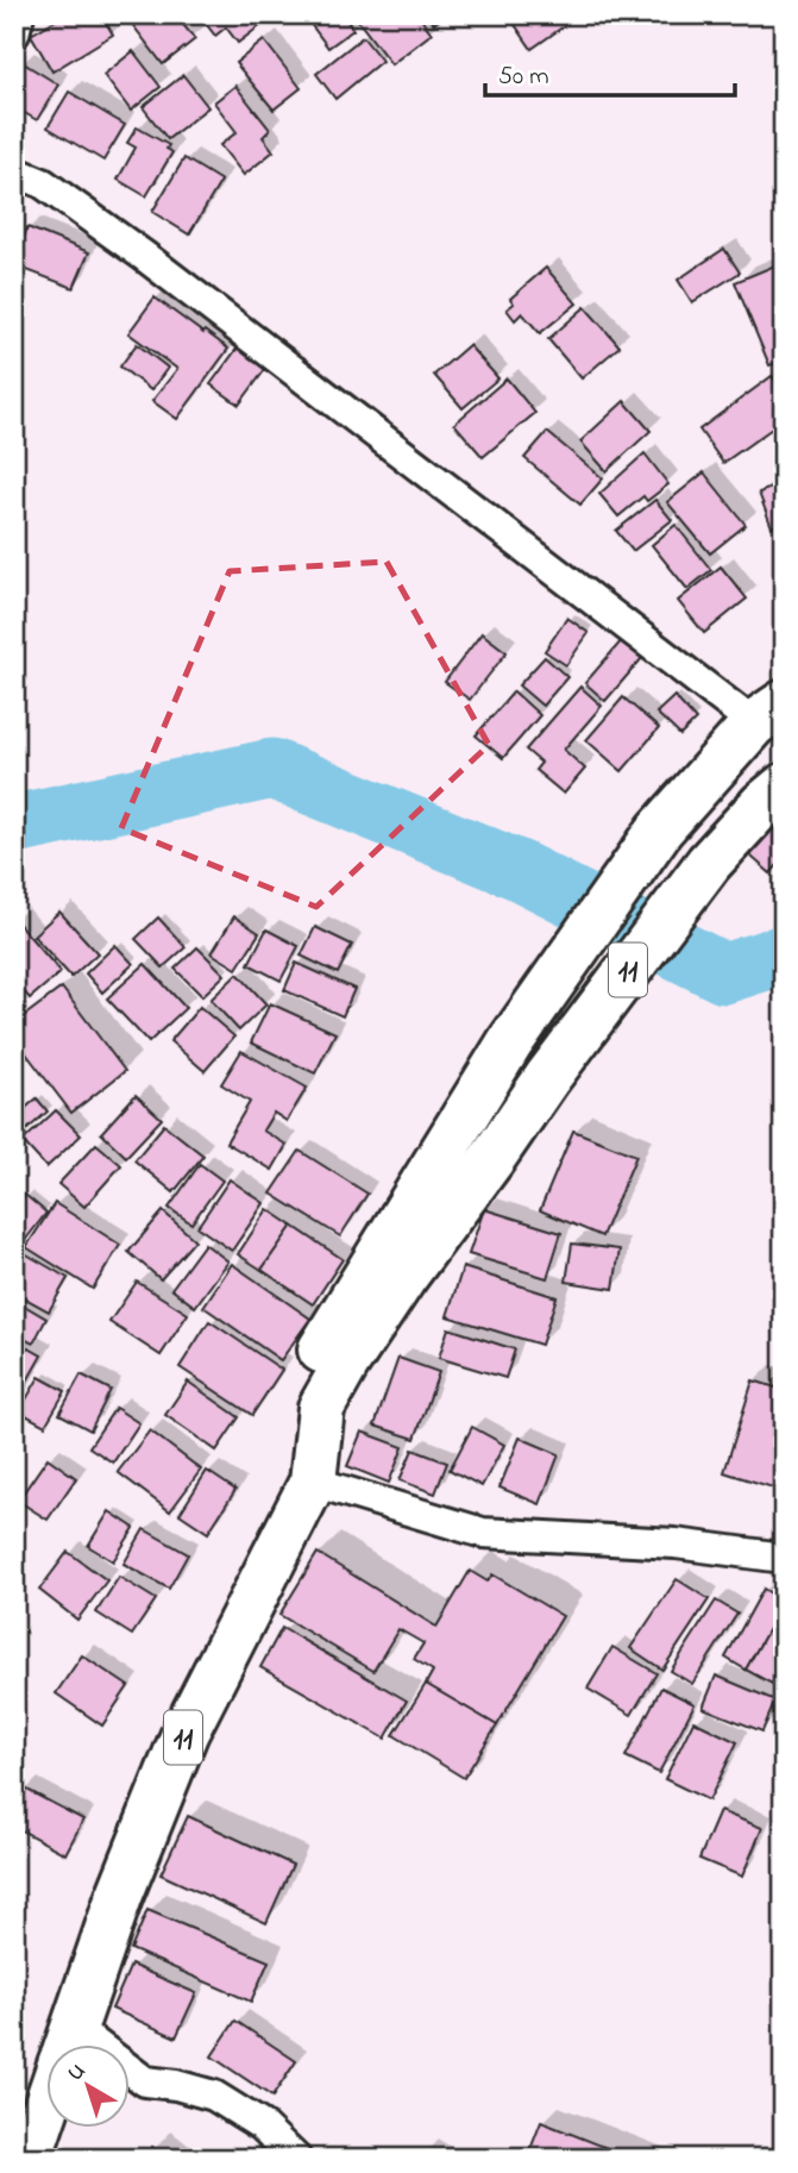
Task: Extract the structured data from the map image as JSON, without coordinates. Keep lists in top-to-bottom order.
{
  "streets": {
    "highway": ["11"]
  },
  "scale_bar": "50 m",
  "north": "top left"
}
